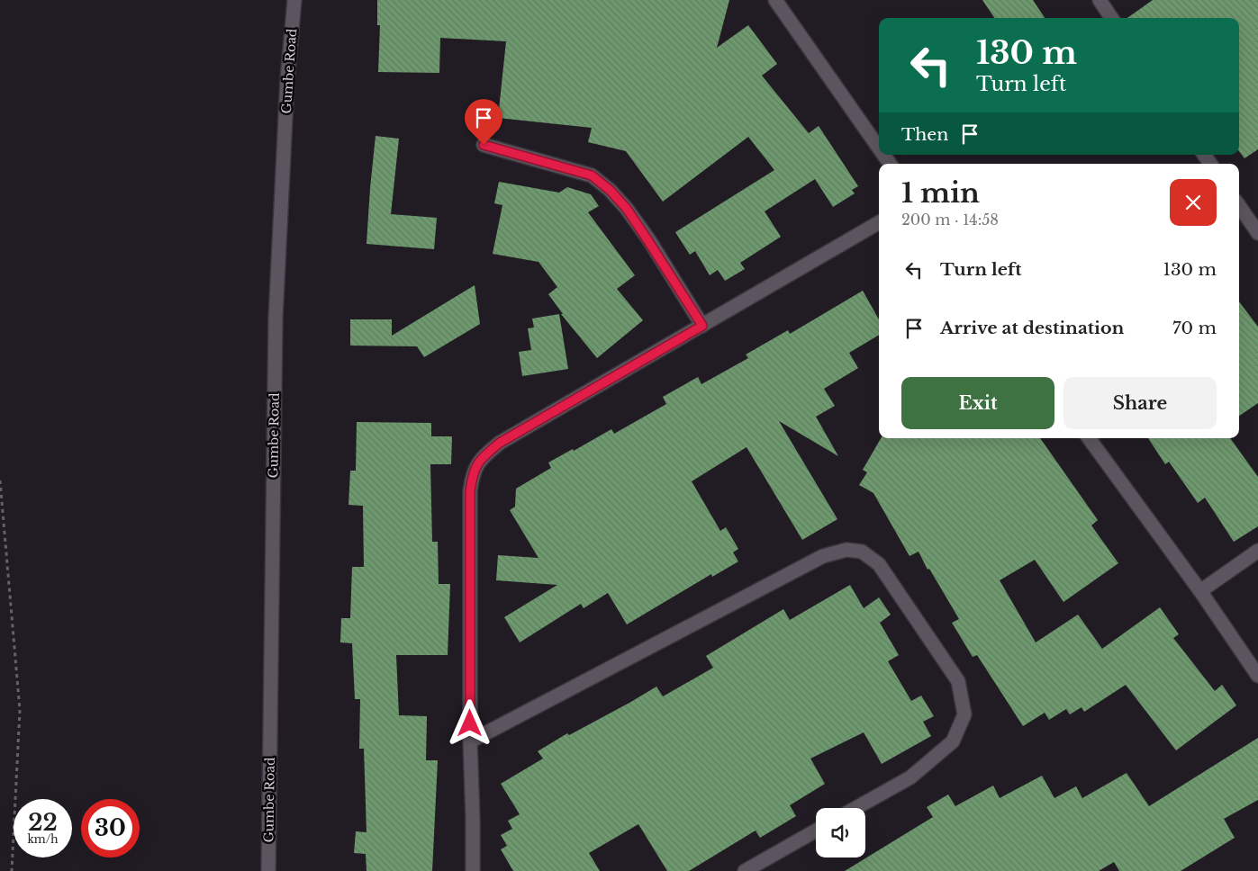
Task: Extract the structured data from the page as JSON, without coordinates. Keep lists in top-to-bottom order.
{
  "streets": {
    "street": ["Gumbe Road"]
  },
  "page": {
    "turn": ["130 m", "Turn left"],
    "then": "Then",
    "heading": ["1 min", "200 m · 14:58"],
    "list": [
      {
        "name": "Turn left",
        "value": "130 m"
      },
      {
        "name": "Arrive at destination",
        "value": "70 m"
      }
    ],
    "buttons": ["Exit", "Share"],
    "speed": "22 km/h",
    "limit": "30"
  }
}
